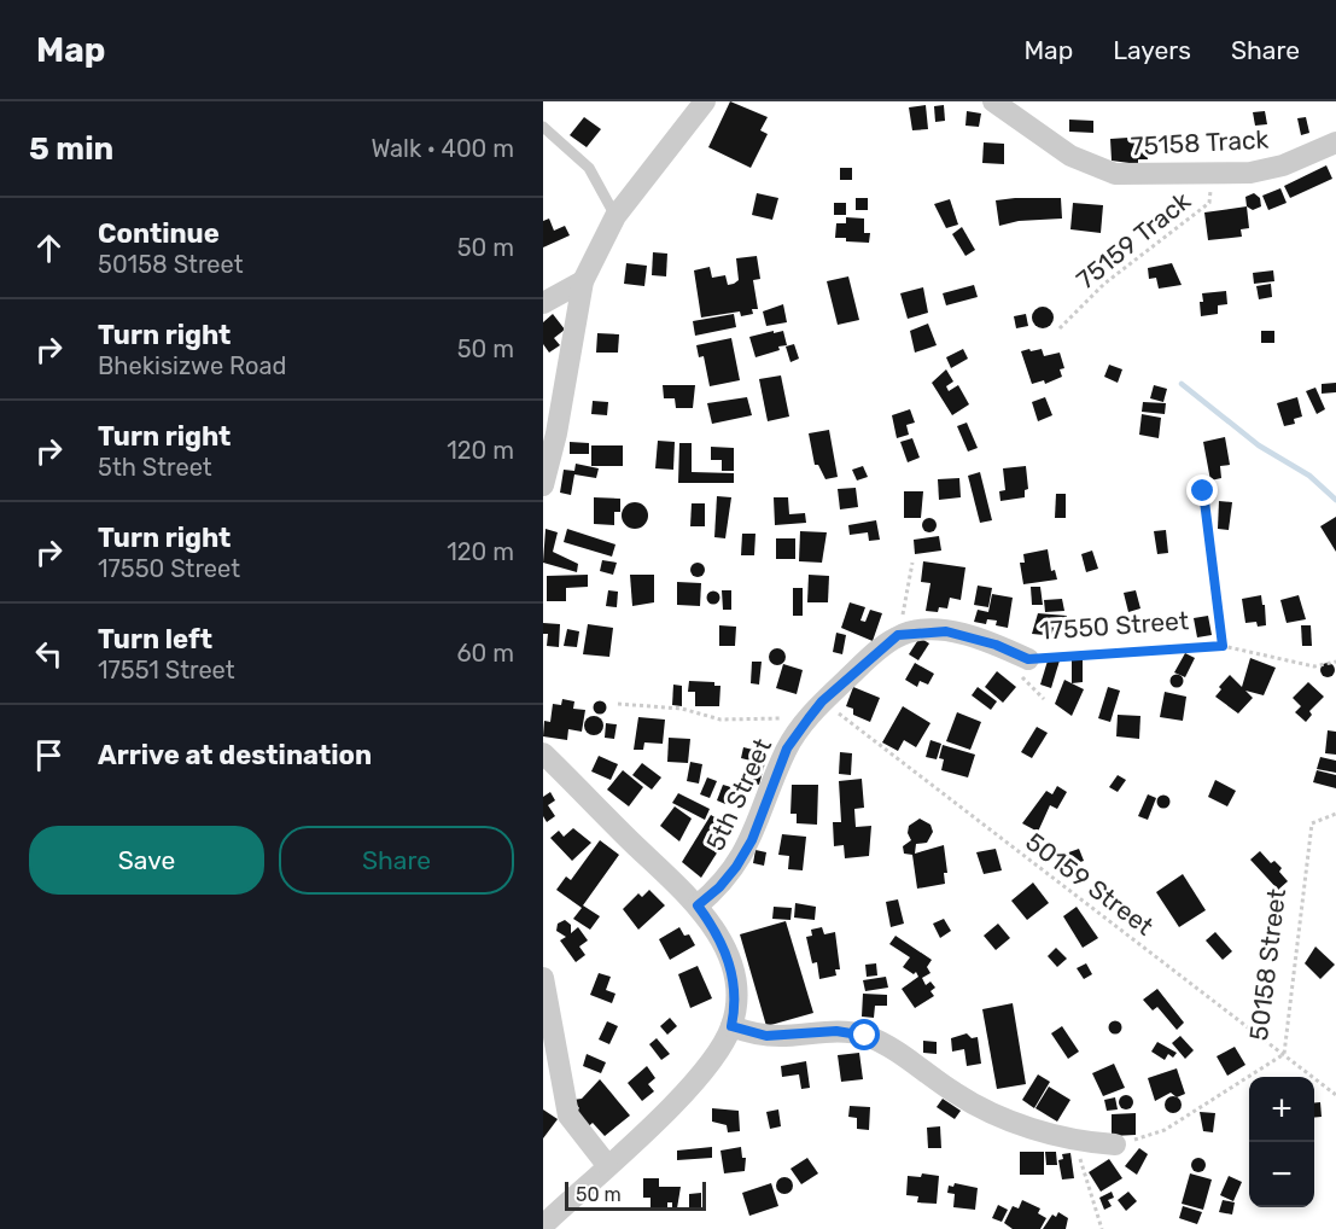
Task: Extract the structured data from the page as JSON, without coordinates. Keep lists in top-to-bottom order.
{
  "streets": {
    "street": ["75158 Track", "17550 Street", "5th Street"],
    "path": ["75159 Track", "50159 Street", "50158 Street"]
  },
  "crossings": [
    ["75158 Track", "75159 Track"],
    ["17550 Street", "5th Street"],
    ["5th Street", "50159 Street"],
    ["50159 Street", "50158 Street"]
  ],
  "scale_bar": "50 m",
  "page": {
    "header": "Map",
    "nav": ["Map", "Layers", "Share"],
    "heading": ["5 min", "Walk · 400 m"],
    "list": [
      ["Continue", "50158 Street", "50 m"],
      ["Turn right", "Bhekisizwe Road", "50 m"],
      ["Turn right", "5th Street", "120 m"],
      ["Turn right", "17550 Street", "120 m"],
      ["Turn left", "17551 Street", "60 m"],
      "Arrive at destination"
    ],
    "buttons": ["Save", "Share"],
    "map_buttons": ["+", "−"],
    "scale": "50 m"
  }
}
